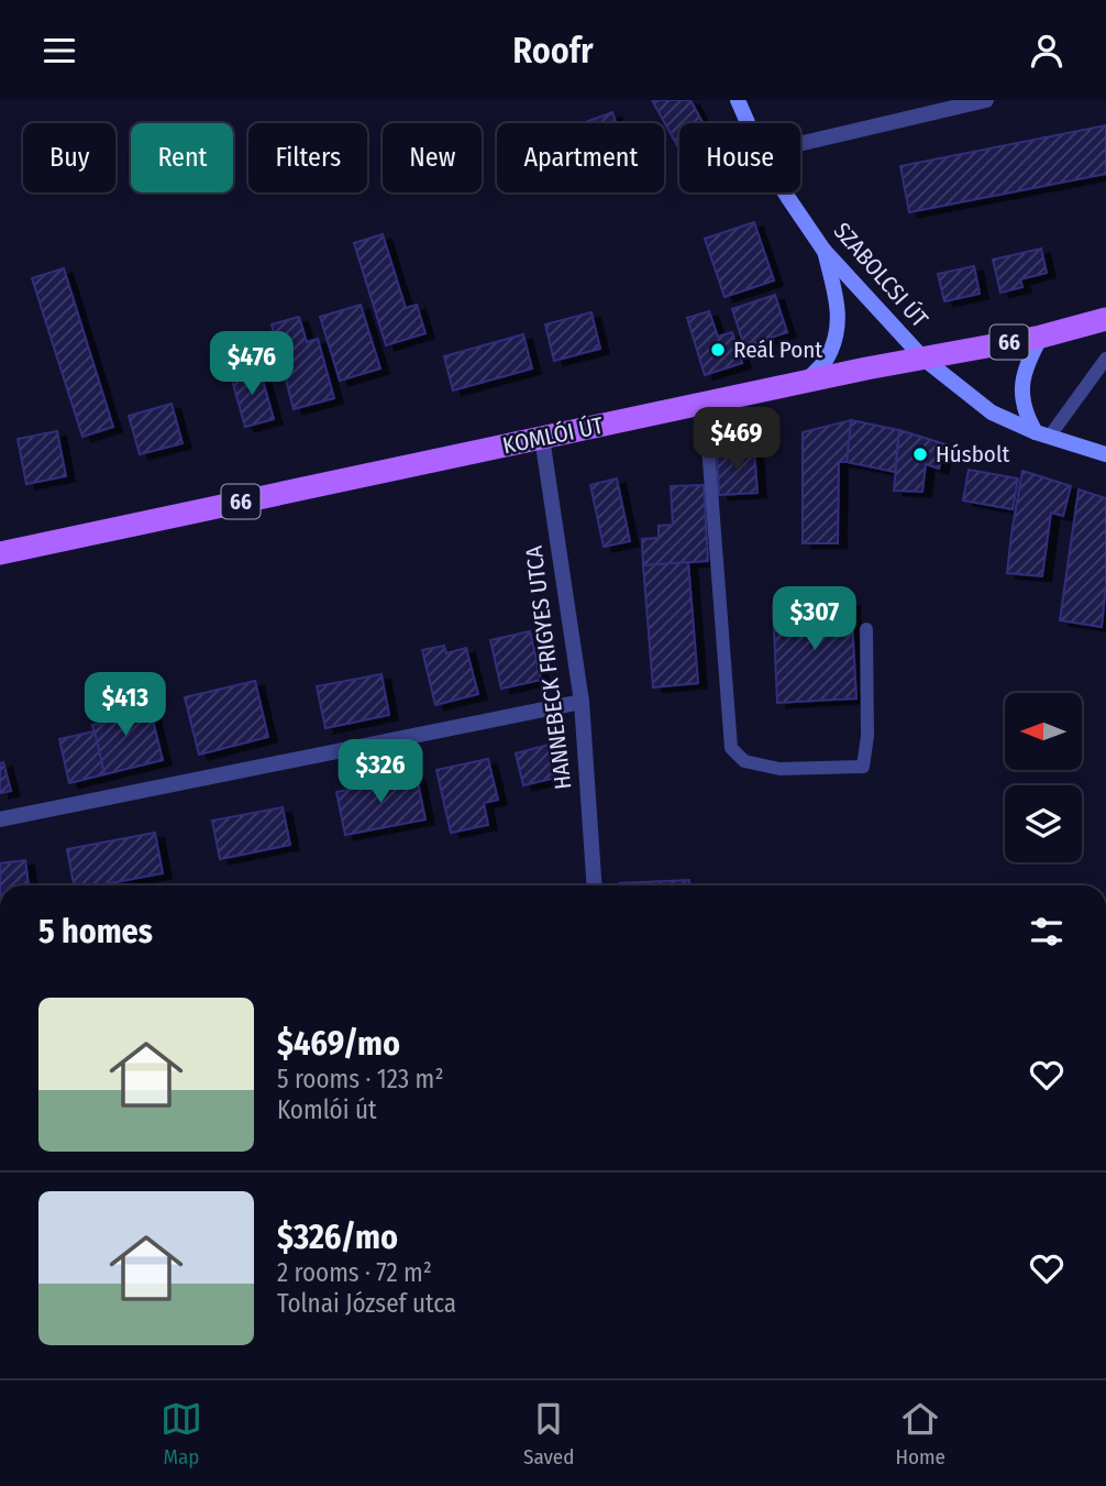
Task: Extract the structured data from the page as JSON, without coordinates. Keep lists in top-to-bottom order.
{
  "streets": {
    "main road": ["66", "KOMLÓI ÚT"],
    "street": ["SZABOLCSI ÚT", "HANNEBECK FRIGYES UTCA"]
  },
  "crossings": [
    ["SZABOLCSI ÚT", "KOMLÓI ÚT"],
    ["KOMLÓI ÚT", "HANNEBECK FRIGYES UTCA"]
  ],
  "places": ["Reál Pont", "Húsbolt"],
  "north": "left",
  "page": {
    "header": "Roofr",
    "chip": [
      "Buy",
      "Rent",
      "Filters",
      "New",
      "Apartment",
      "House"
    ],
    "price": [
      "$476",
      "$469",
      "$307",
      "$413",
      "$326"
    ],
    "heading": "5 homes",
    "list": [
      {
        "name": "$469/mo",
        "note": "5 rooms · 123 m² · Komlói út"
      },
      {
        "name": "$326/mo",
        "note": "2 rooms · 72 m² · Tolnai József utca"
      }
    ],
    "tabs": ["Map", "Saved", "Home"]
  }
}
